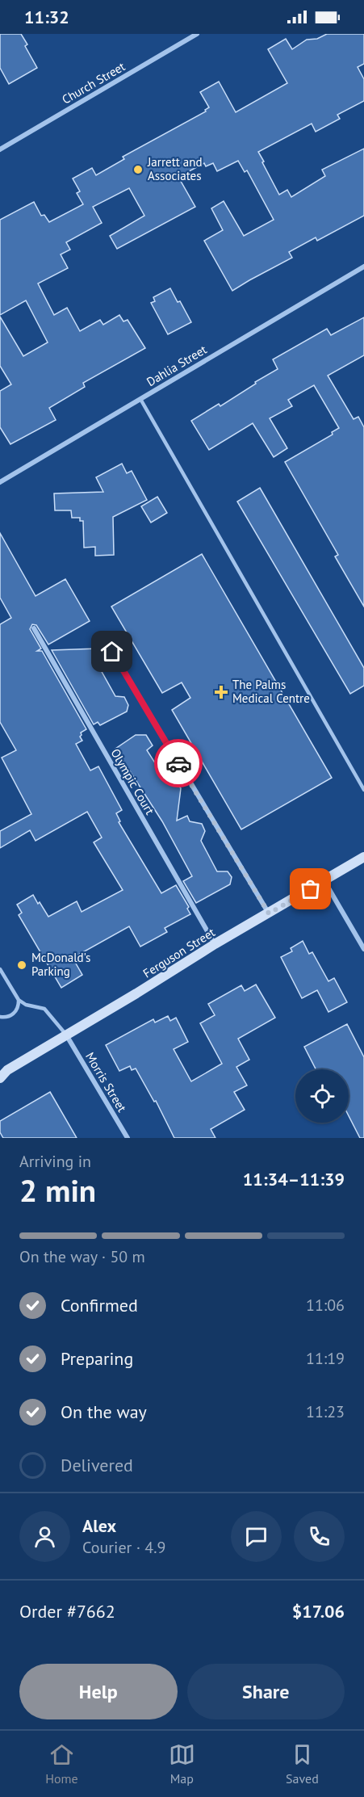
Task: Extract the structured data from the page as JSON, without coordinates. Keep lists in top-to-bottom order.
{
  "streets": {
    "street": [
      "Church Street",
      "Dahlia Street",
      "Olympic Court",
      "Ferguson Street",
      "Morris Street"
    ]
  },
  "crossings": [
    ["Olympic Court", "Ferguson Street"],
    ["Ferguson Street", "Morris Street"]
  ],
  "places": {
    "other": ["Jarrett and Associates", "McDonald's Parking"],
    "health": ["The Palms Medical Centre"]
  },
  "page": {
    "status": "11:32",
    "heading": ["2 min", "Arriving in", "11:34–11:39"],
    "panel": [
      "Alex",
      "Courier · 4.9",
      "Order #7662",
      "$17.06"
    ],
    "bar": "On the way · 50 m",
    "list": [
      ["Confirmed", "11:06"],
      ["Preparing", "11:19"],
      ["On the way", "11:23"],
      "Delivered"
    ],
    "buttons": ["Help", "Share"],
    "tabs": ["Home", "Map", "Saved"]
  }
}
